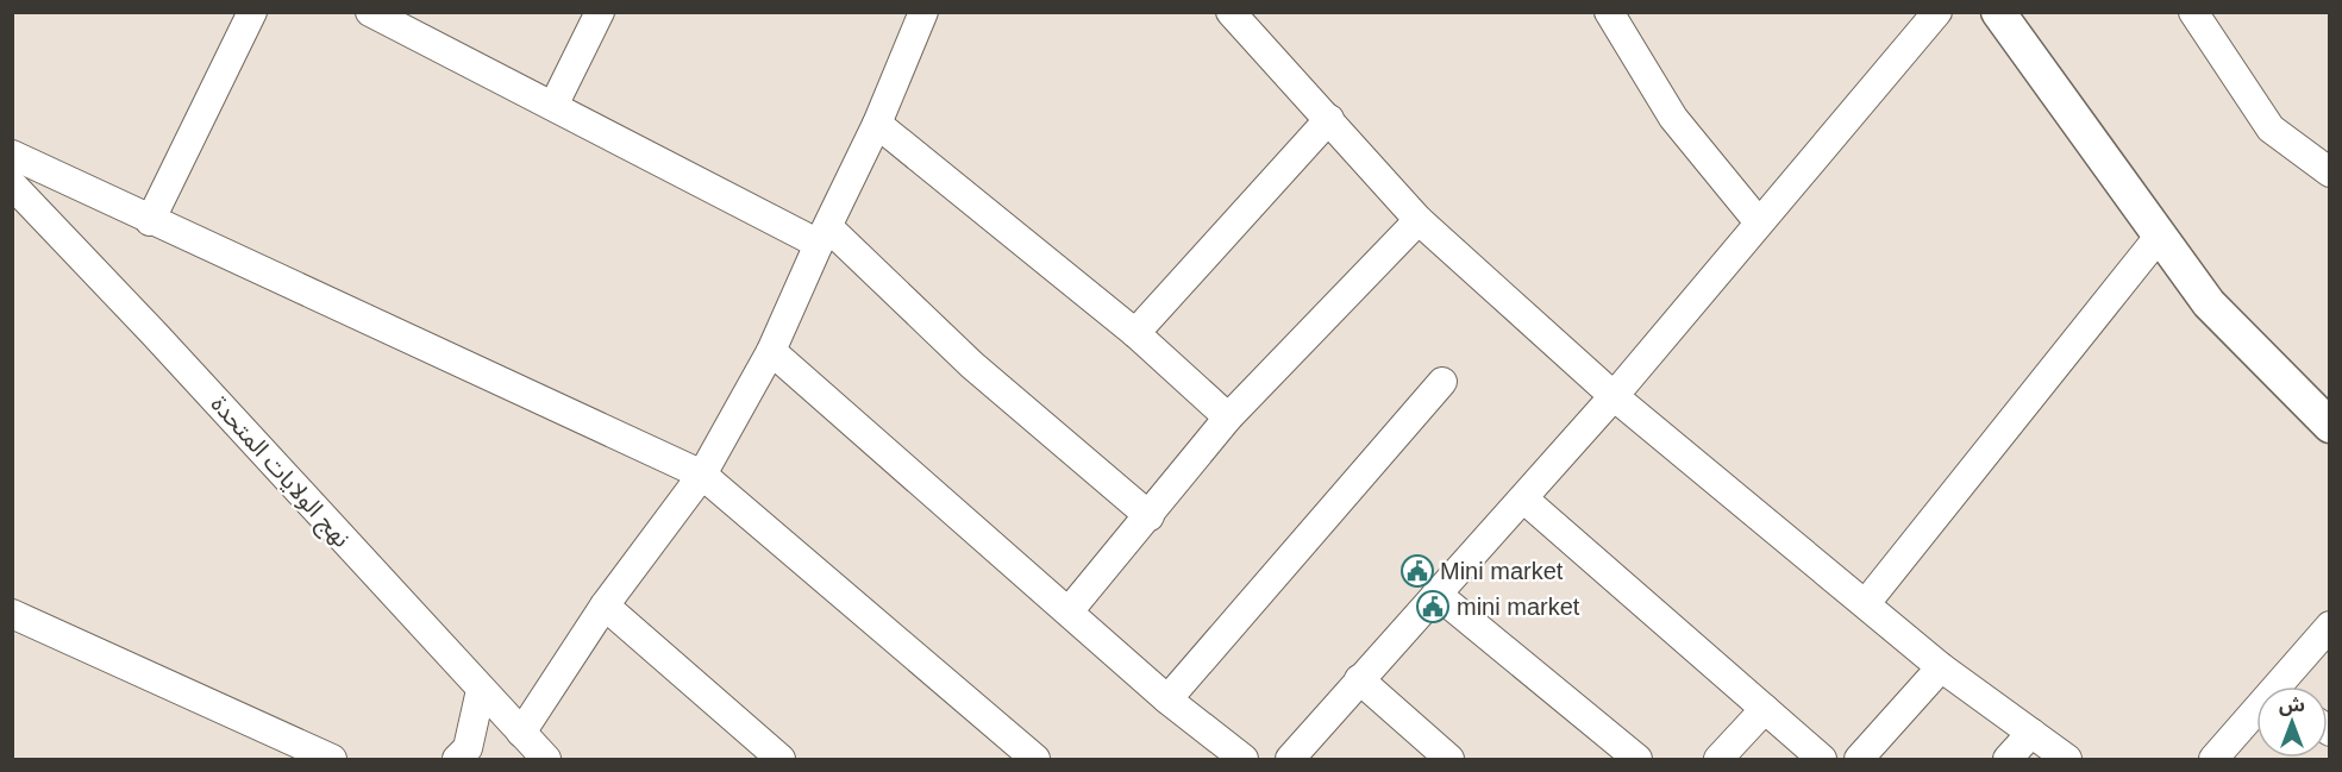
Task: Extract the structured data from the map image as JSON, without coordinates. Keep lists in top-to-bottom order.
{
  "streets": {
    "street": ["نهج الولايات المتحدة"]
  },
  "places": {
    "public building": ["Mini market", "mini market"]
  },
  "north": "top"
}
